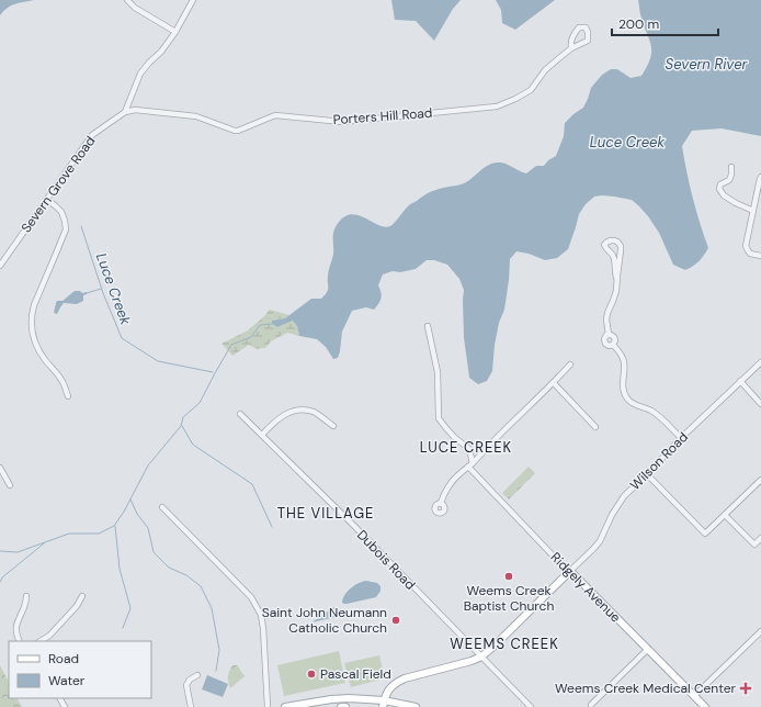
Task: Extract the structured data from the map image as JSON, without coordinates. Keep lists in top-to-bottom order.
{
  "streets": {
    "main road": ["Ridgely Avenue"],
    "street": [
      "Porters Hill Road",
      "Severn Grove Road",
      "Wilson Road",
      "Dubois Road"
    ]
  },
  "crossings": [
    ["Porters Hill Road", "Severn Grove Road"],
    ["Wilson Road", "Ridgely Avenue"]
  ],
  "districts": ["LUCE CREEK", "THE VILLAGE", "WEEMS CREEK"],
  "water": ["Severn River", "Luce Creek"],
  "places": {
    "other": ["Weems Creek Baptist Church", "Saint John Neumann Catholic Church", "Pascal Field"],
    "health": ["Weems Creek Medical Center"]
  },
  "legend": ["Road", "Water"],
  "scale_bar": "200 m"
}
